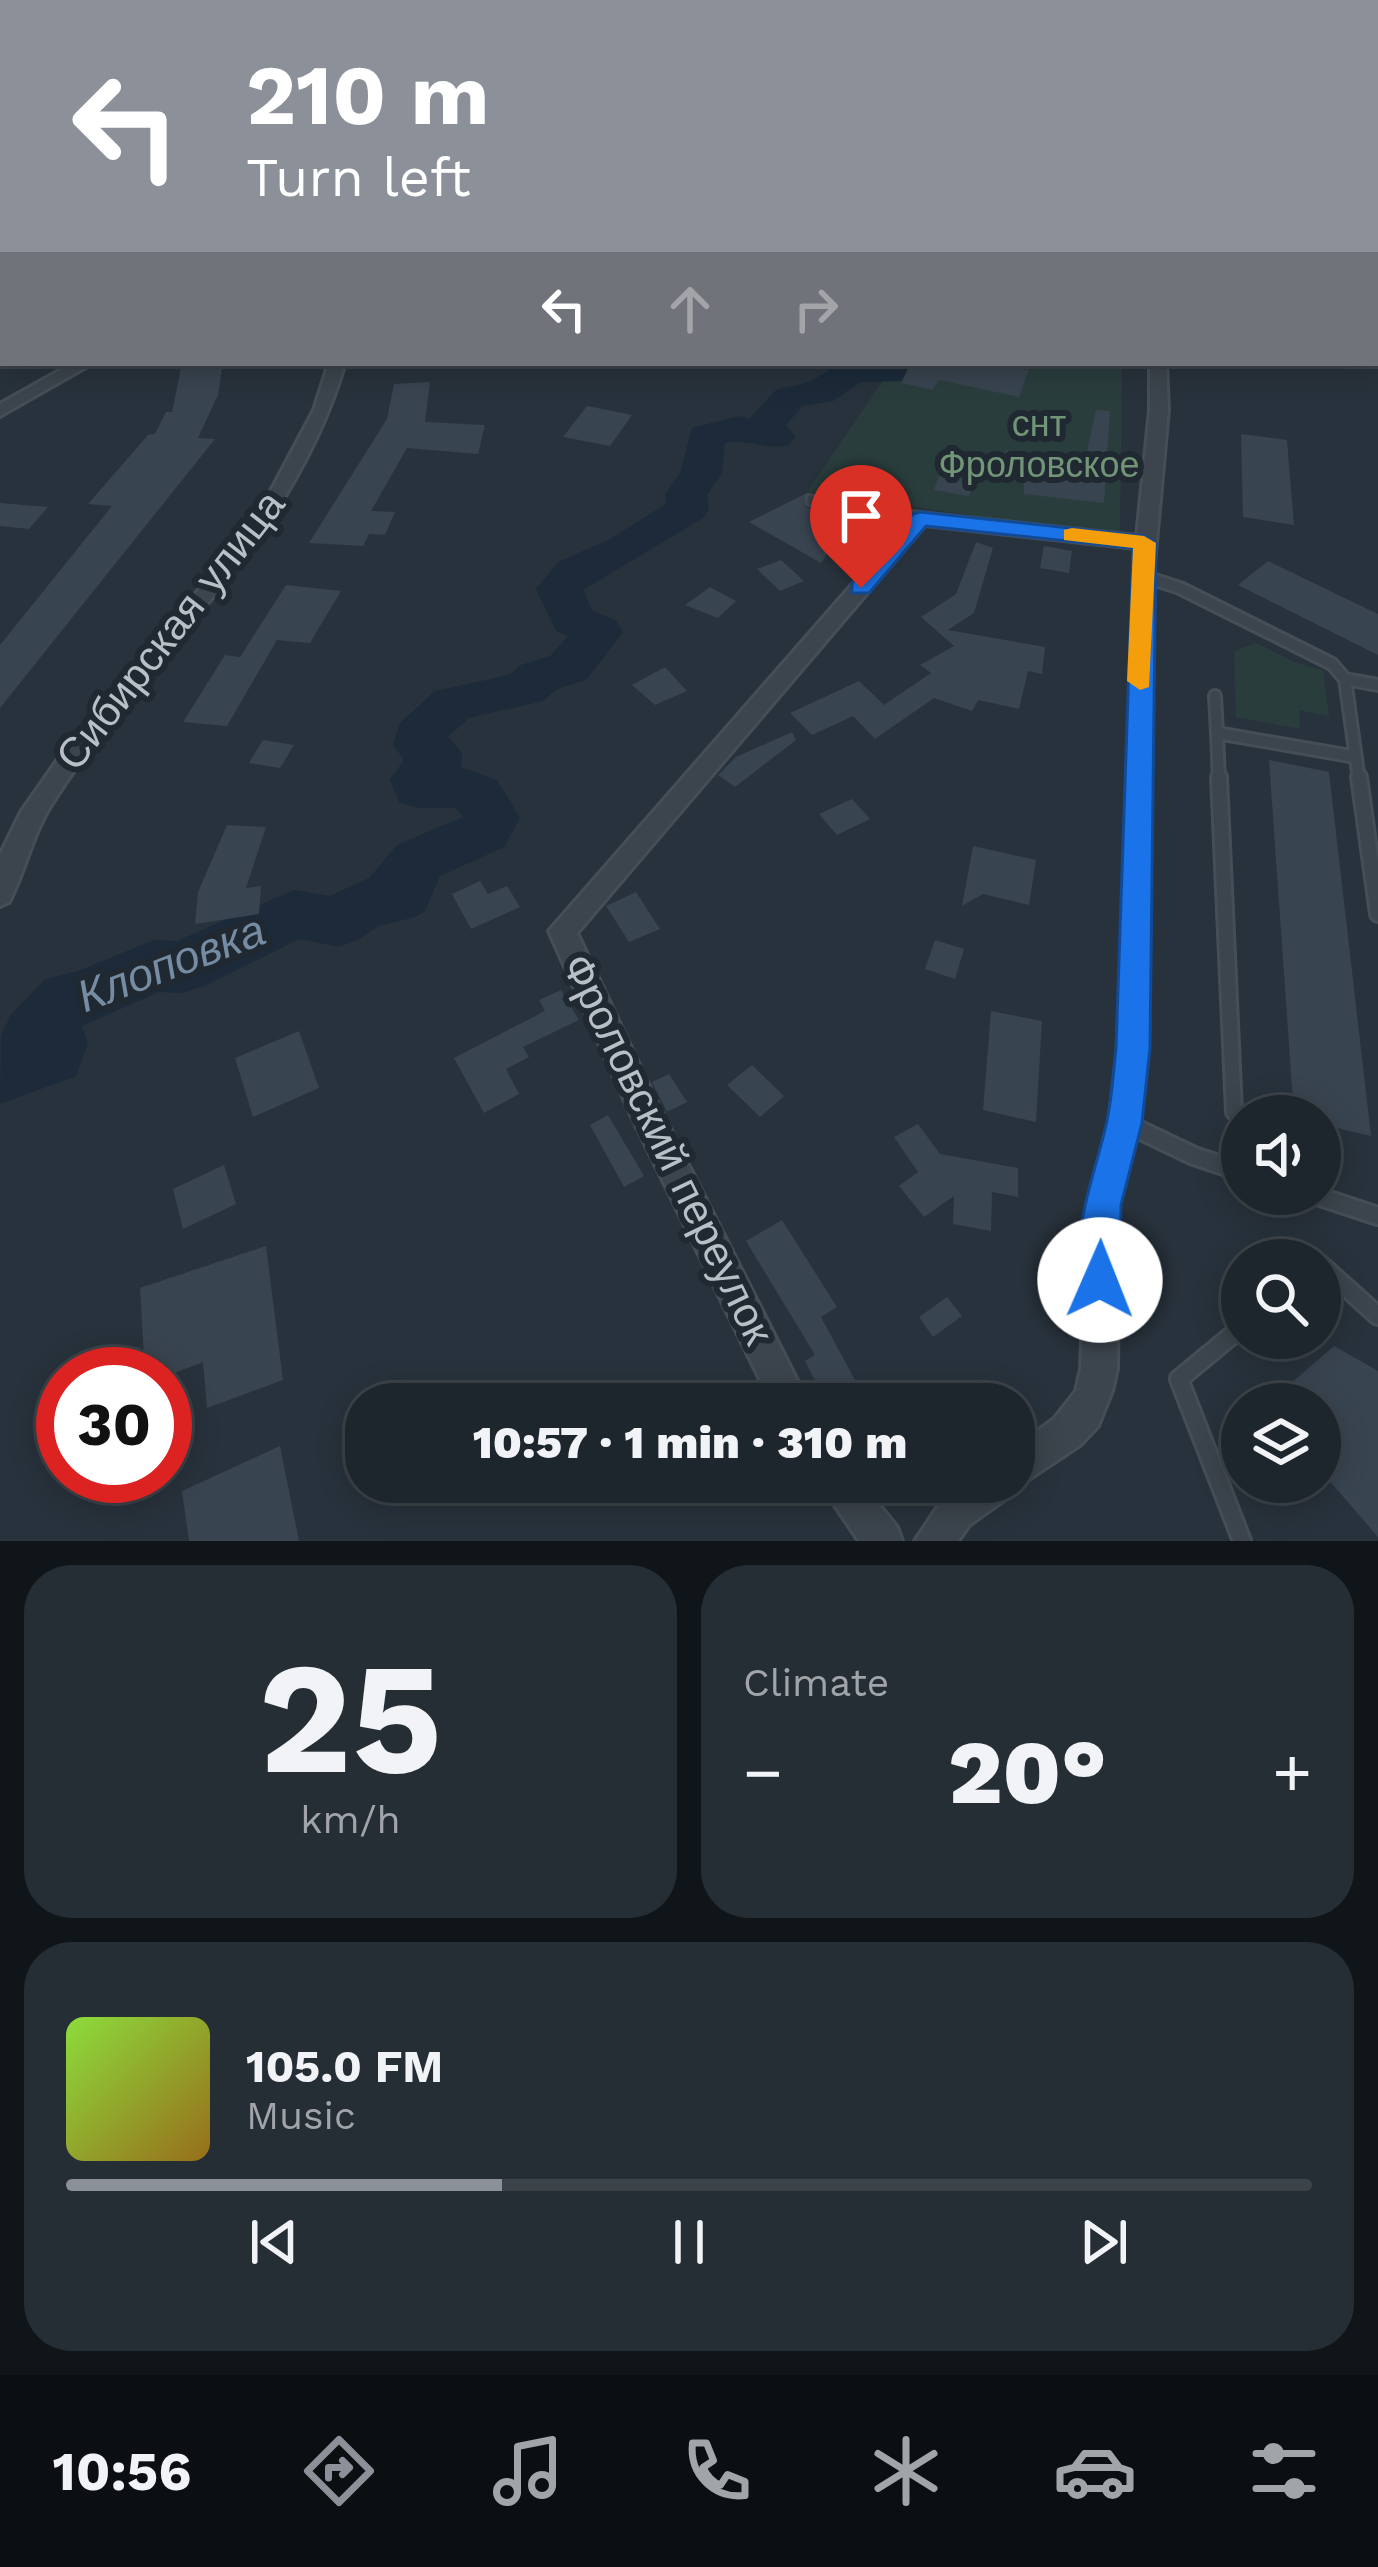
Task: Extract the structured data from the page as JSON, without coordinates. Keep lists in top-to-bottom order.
{
  "streets": {
    "street": ["Сибирская улица", "Фроловский переулок"]
  },
  "water": ["Клоповка"],
  "parks": ["снт Фроловское"],
  "page": {
    "turn": ["210 m", "Turn left"],
    "limit": "30",
    "trip": "10:57 · 1 min · 310 m",
    "tile": [
      ["25", "km/h"],
      "Climate"
    ],
    "heat": ["−", "20°", "+"],
    "song": ["105.0 FM", "Music"],
    "tabs": "10:56"
  }
}
